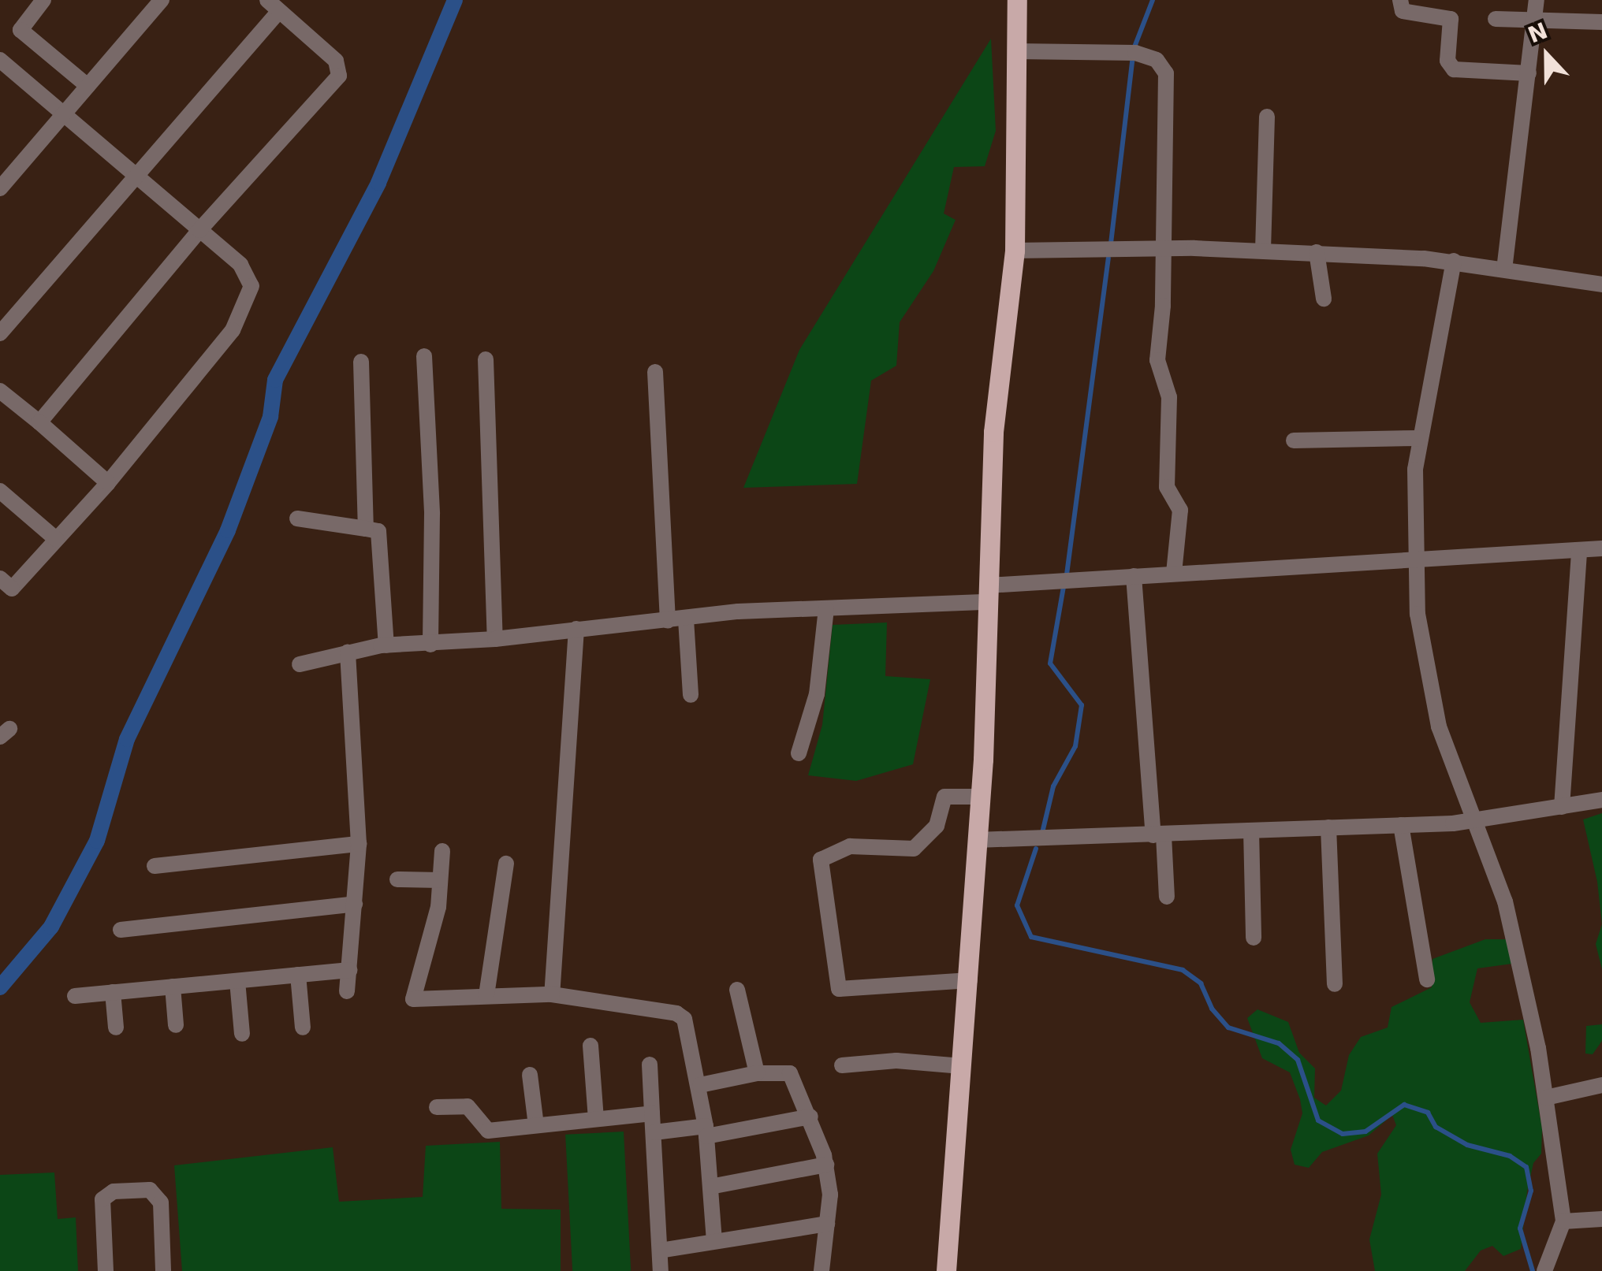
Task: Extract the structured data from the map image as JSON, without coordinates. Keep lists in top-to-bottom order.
{
  "north": "top"
}
